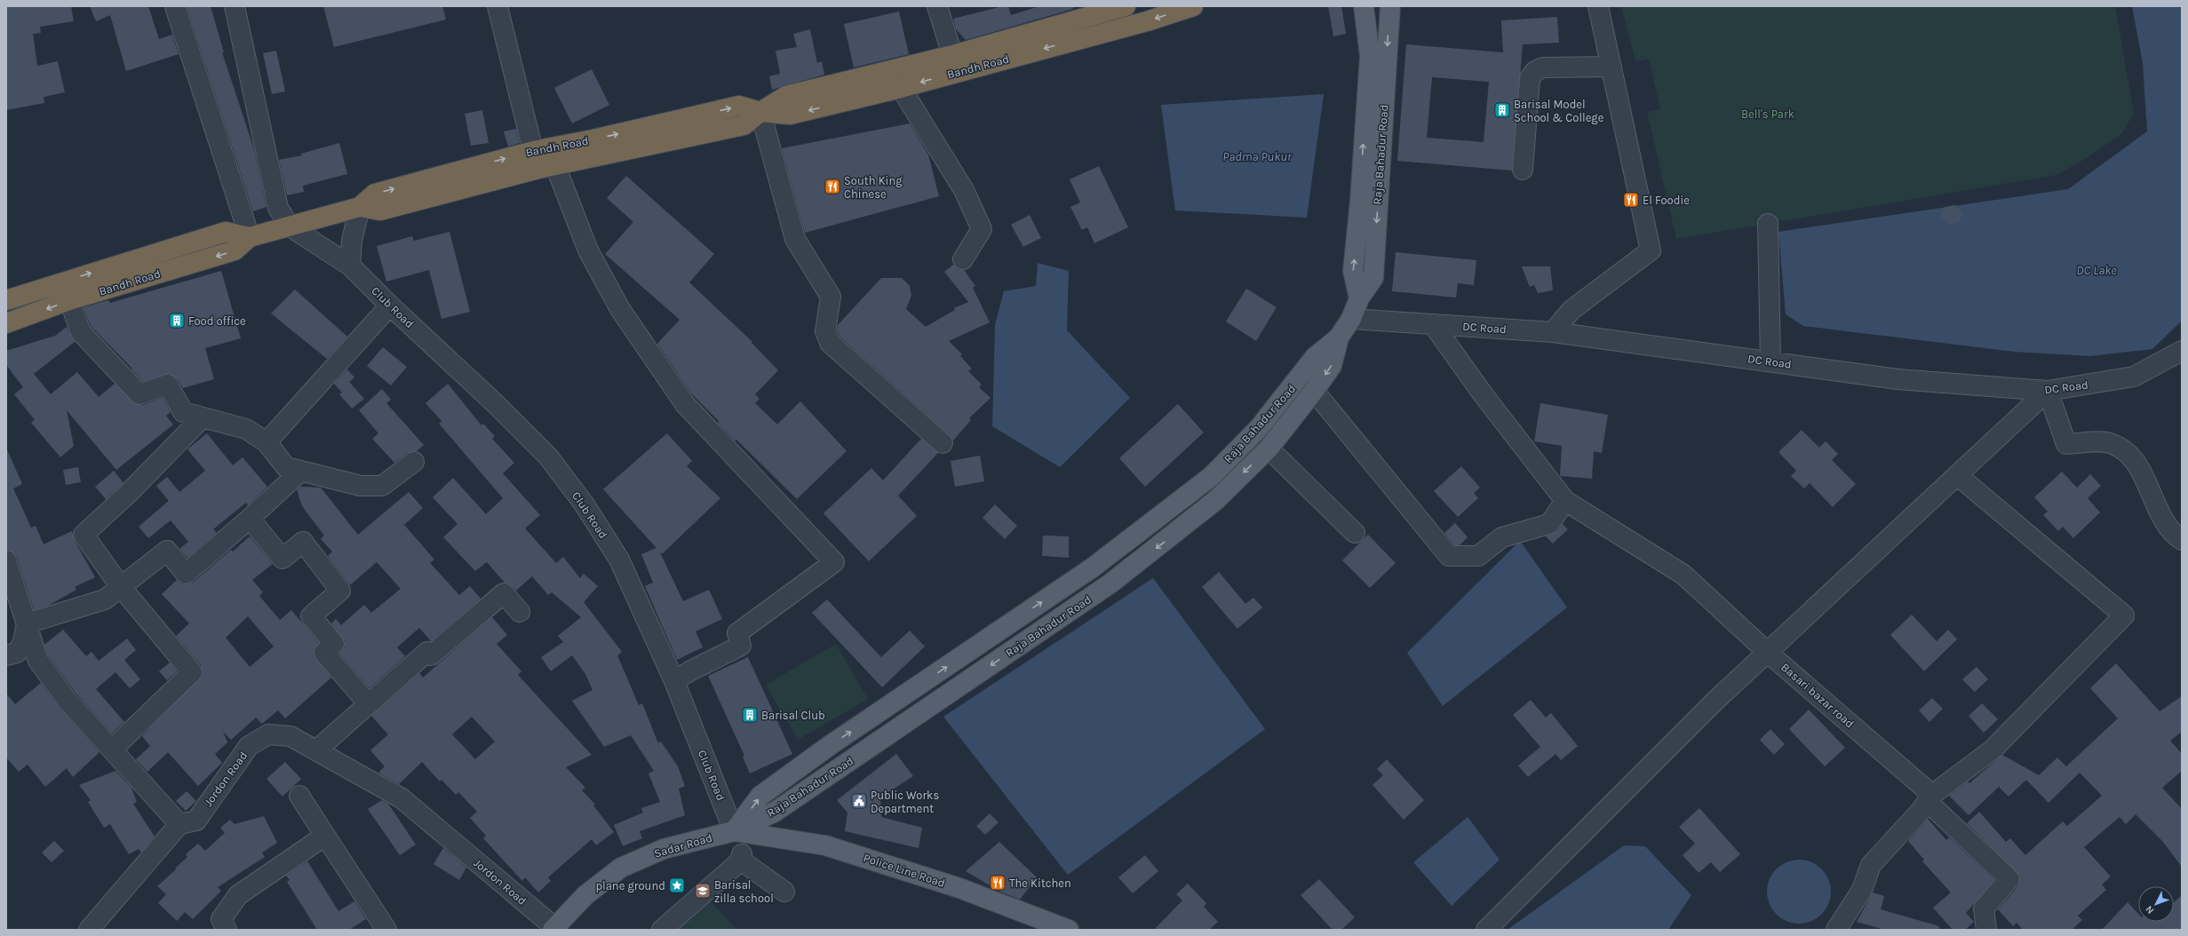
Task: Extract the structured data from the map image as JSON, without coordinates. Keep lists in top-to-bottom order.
{
  "streets": {
    "highway": ["Bandh Road"],
    "main road": ["Raja Bahadur Road", "Sadar Road", "Police Line Road"],
    "street": [
      "Club Road",
      "DC Road",
      "Basari bazar road",
      "Jordon Road"
    ]
  },
  "crossings": [
    ["Bandh Road", "Club Road"],
    ["Raja Bahadur Road", "Club Road"],
    ["Raja Bahadur Road", "DC Road"],
    ["Raja Bahadur Road", "Sadar Road"],
    ["Raja Bahadur Road", "Police Line Road"],
    ["Club Road", "Sadar Road"],
    ["Club Road", "Police Line Road"],
    ["Jordon Road", "Sadar Road"],
    ["Sadar Road", "Police Line Road"]
  ],
  "water": ["Padma Pukur", "DC Lake"],
  "parks": ["Bell's Park"],
  "places": {
    "building": ["Barisal Model School & College", "Food office", "Barisal Club"],
    "restaurant": ["South King Chinese", "El Foodie", "The Kitchen"],
    "public building": ["Public Works Department"],
    "place": ["plane ground"],
    "school or university": ["Barisal zilla school"]
  },
  "north": "bottom left"
}
